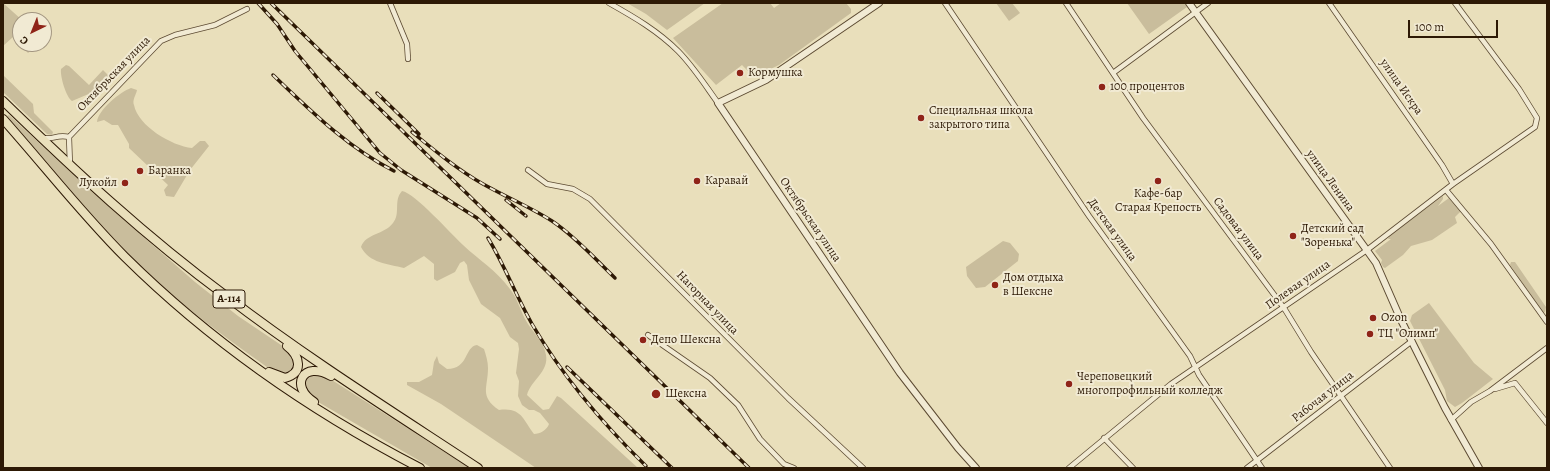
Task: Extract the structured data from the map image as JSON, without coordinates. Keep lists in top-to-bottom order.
{
  "streets": {
    "highway": ["А-114"],
    "street": [
      "Октябрьская улица",
      "улица Искра",
      "улица Ленина",
      "Садовая улица",
      "Детская улица",
      "Полевая улица",
      "Нагорная улица",
      "Рабочая улица"
    ]
  },
  "crossings": [
    ["улица Искра", "Полевая улица"],
    ["улица Ленина", "Полевая улица"],
    ["улица Ленина", "Рабочая улица"],
    ["Садовая улица", "Полевая улица"],
    ["Садовая улица", "Рабочая улица"],
    ["Детская улица", "Полевая улица"],
    ["Детская улица", "Рабочая улица"]
  ],
  "places": [
    "Кормушка",
    "100 процентов",
    "Специальная школа закрытого типа",
    "Баранка",
    "Каравай",
    "Кафе-бар Старая Крепость",
    "Лукойл",
    "Детский сад \"Зоренька\"",
    "Дом отдыха в Шекснe",
    "Ozon",
    "ТЦ \"Олимп\"",
    "Депо Шексна",
    "Череповецкий многопрофильный колледж",
    "Шексна"
  ],
  "scale_bar": "100 m",
  "north": "bottom left"
}
